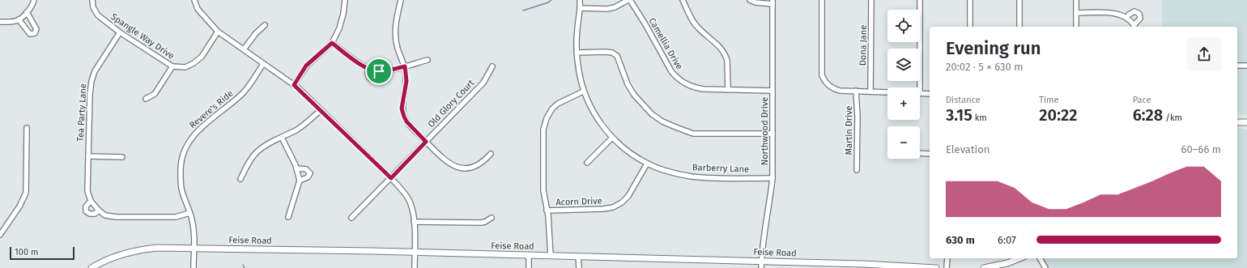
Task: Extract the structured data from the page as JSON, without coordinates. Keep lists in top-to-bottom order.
{
  "streets": {
    "main road": ["Feise Road"],
    "street": [
      "Spangle Way Drive",
      "Camellia Drive",
      "Dona Jane",
      "Old Glory Court",
      "Revere's Ride",
      "Tea Party Lane",
      "Martin Drive",
      "Northwood Drive",
      "Barberry Lane",
      "Acorn Drive"
    ]
  },
  "crossings": [
    ["Spangle Way Drive", "Tea Party Lane"],
    ["Camellia Drive", "Northwood Drive"],
    ["Revere's Ride", "Tea Party Lane"],
    ["Revere's Ride", "Feise Road"],
    ["Northwood Drive", "Barberry Lane"],
    ["Northwood Drive", "Feise Road"],
    ["Barberry Lane", "Acorn Drive"]
  ],
  "scale_bar": "100 m",
  "page": {
    "map_buttons": ["+", "−"],
    "heading": ["Evening run", "20:02 · 5 × 630 m"],
    "stats": [
      ["Distance", "3.15 km"],
      ["Time", "20:22"],
      ["Pace", "6:28 /km"]
    ],
    "chart": ["Elevation", "60–66 m"],
    "list": [
      {
        "name": "630 m",
        "note": "6:07"
      }
    ],
    "scale": "100 m"
  }
}
